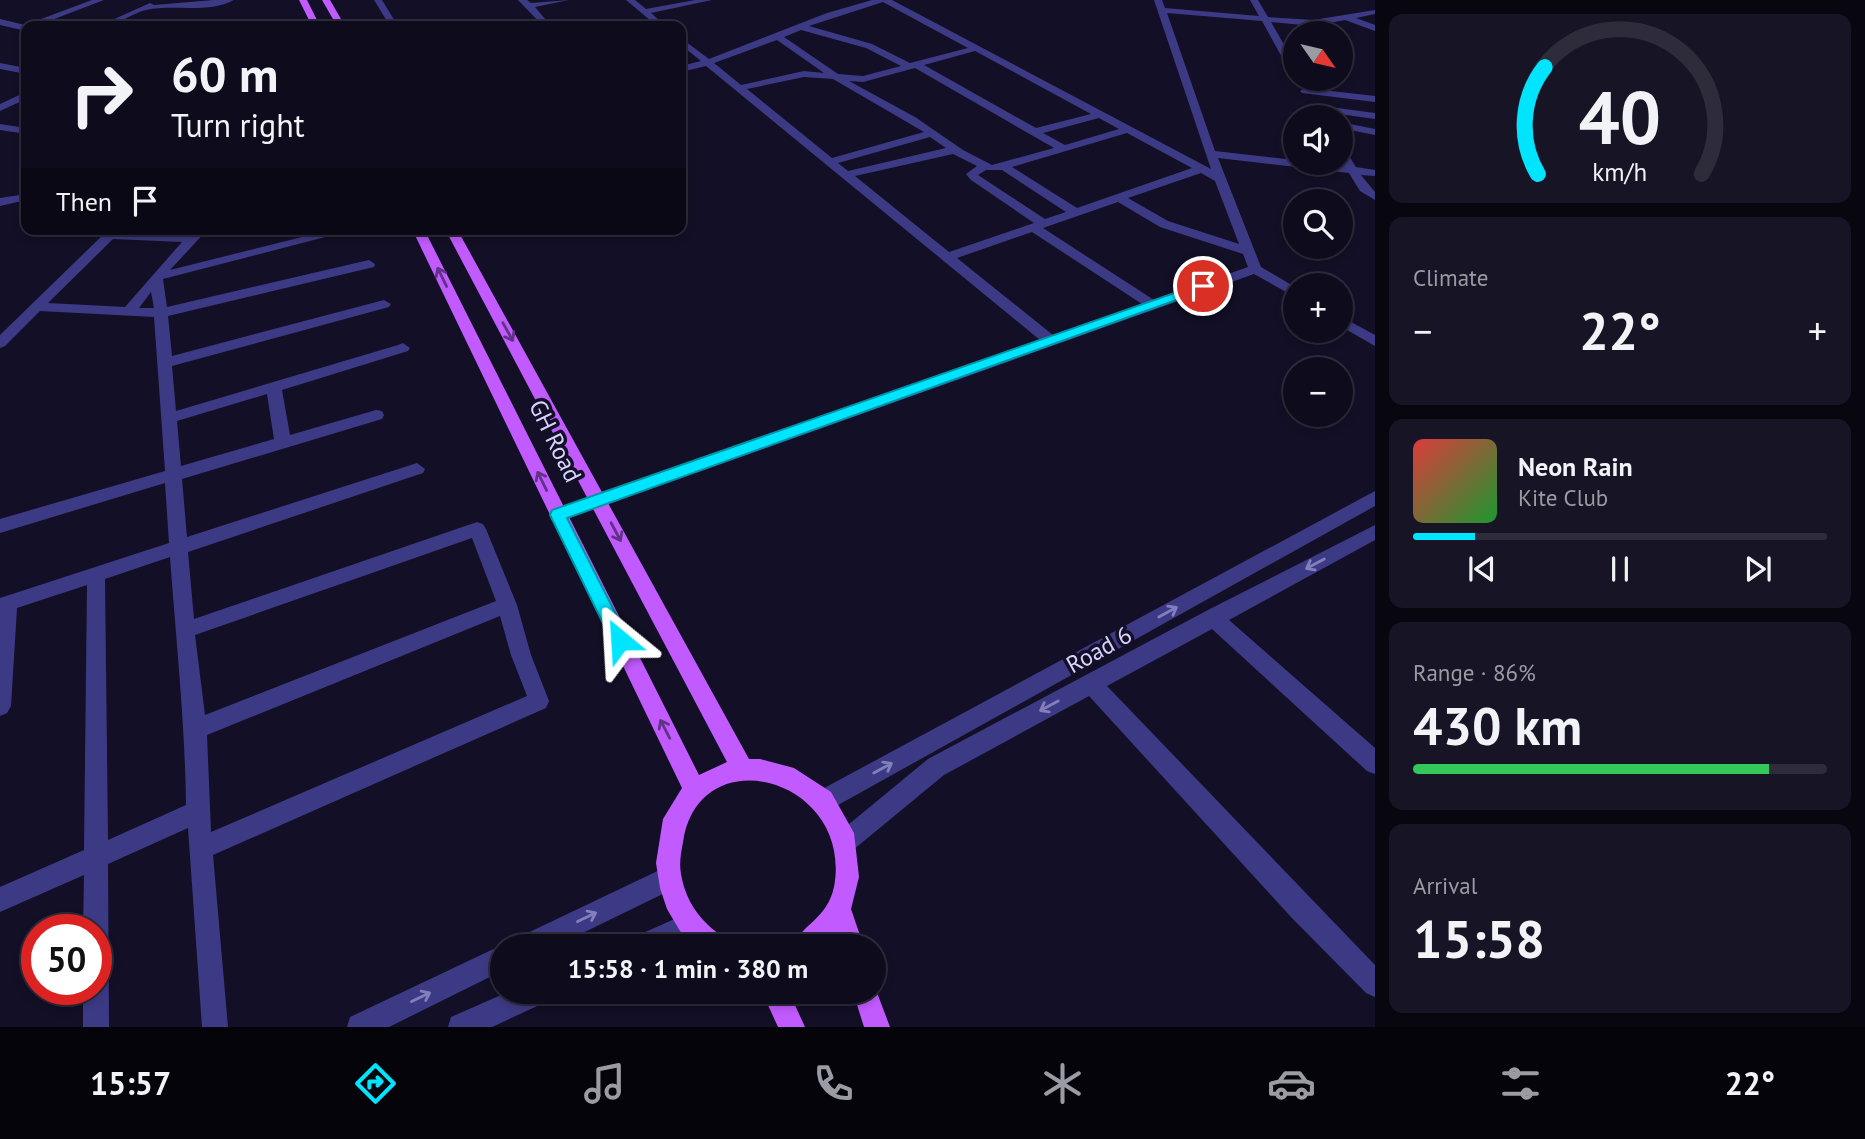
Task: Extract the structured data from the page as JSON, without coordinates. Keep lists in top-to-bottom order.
{
  "streets": {
    "main road": ["GH Road"],
    "street": ["Road 6"]
  },
  "north": "bottom right",
  "page": {
    "map_buttons": ["+", "−"],
    "turn": ["60 m", "Turn right"],
    "then": "Then",
    "tile": [
      "Climate",
      ["Range · 86%", "430 km"],
      ["Arrival", "15:58"]
    ],
    "heat": ["−", "22°", "+"],
    "song": ["Neon Rain", "Kite Club"],
    "limit": "50",
    "trip": "15:58 · 1 min · 380 m",
    "tabs": ["15:57", "22°"],
    "gauge": ["40", "km/h"]
  }
}
